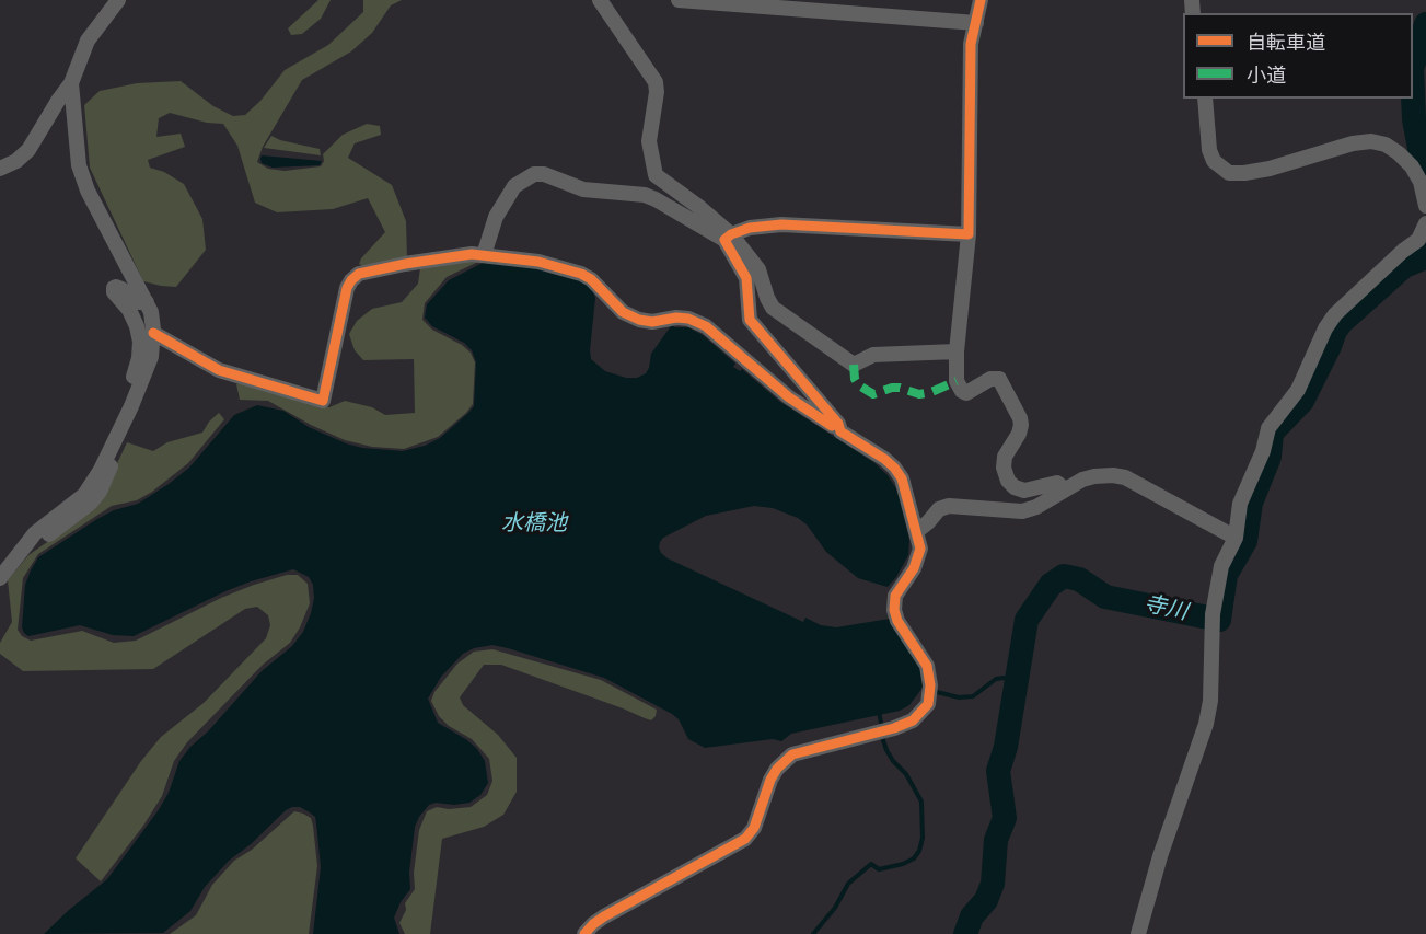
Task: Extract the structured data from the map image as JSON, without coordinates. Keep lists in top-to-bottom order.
{
  "water": ["水橋池", "寺川"],
  "legend": ["自転車道", "小道"]
}
